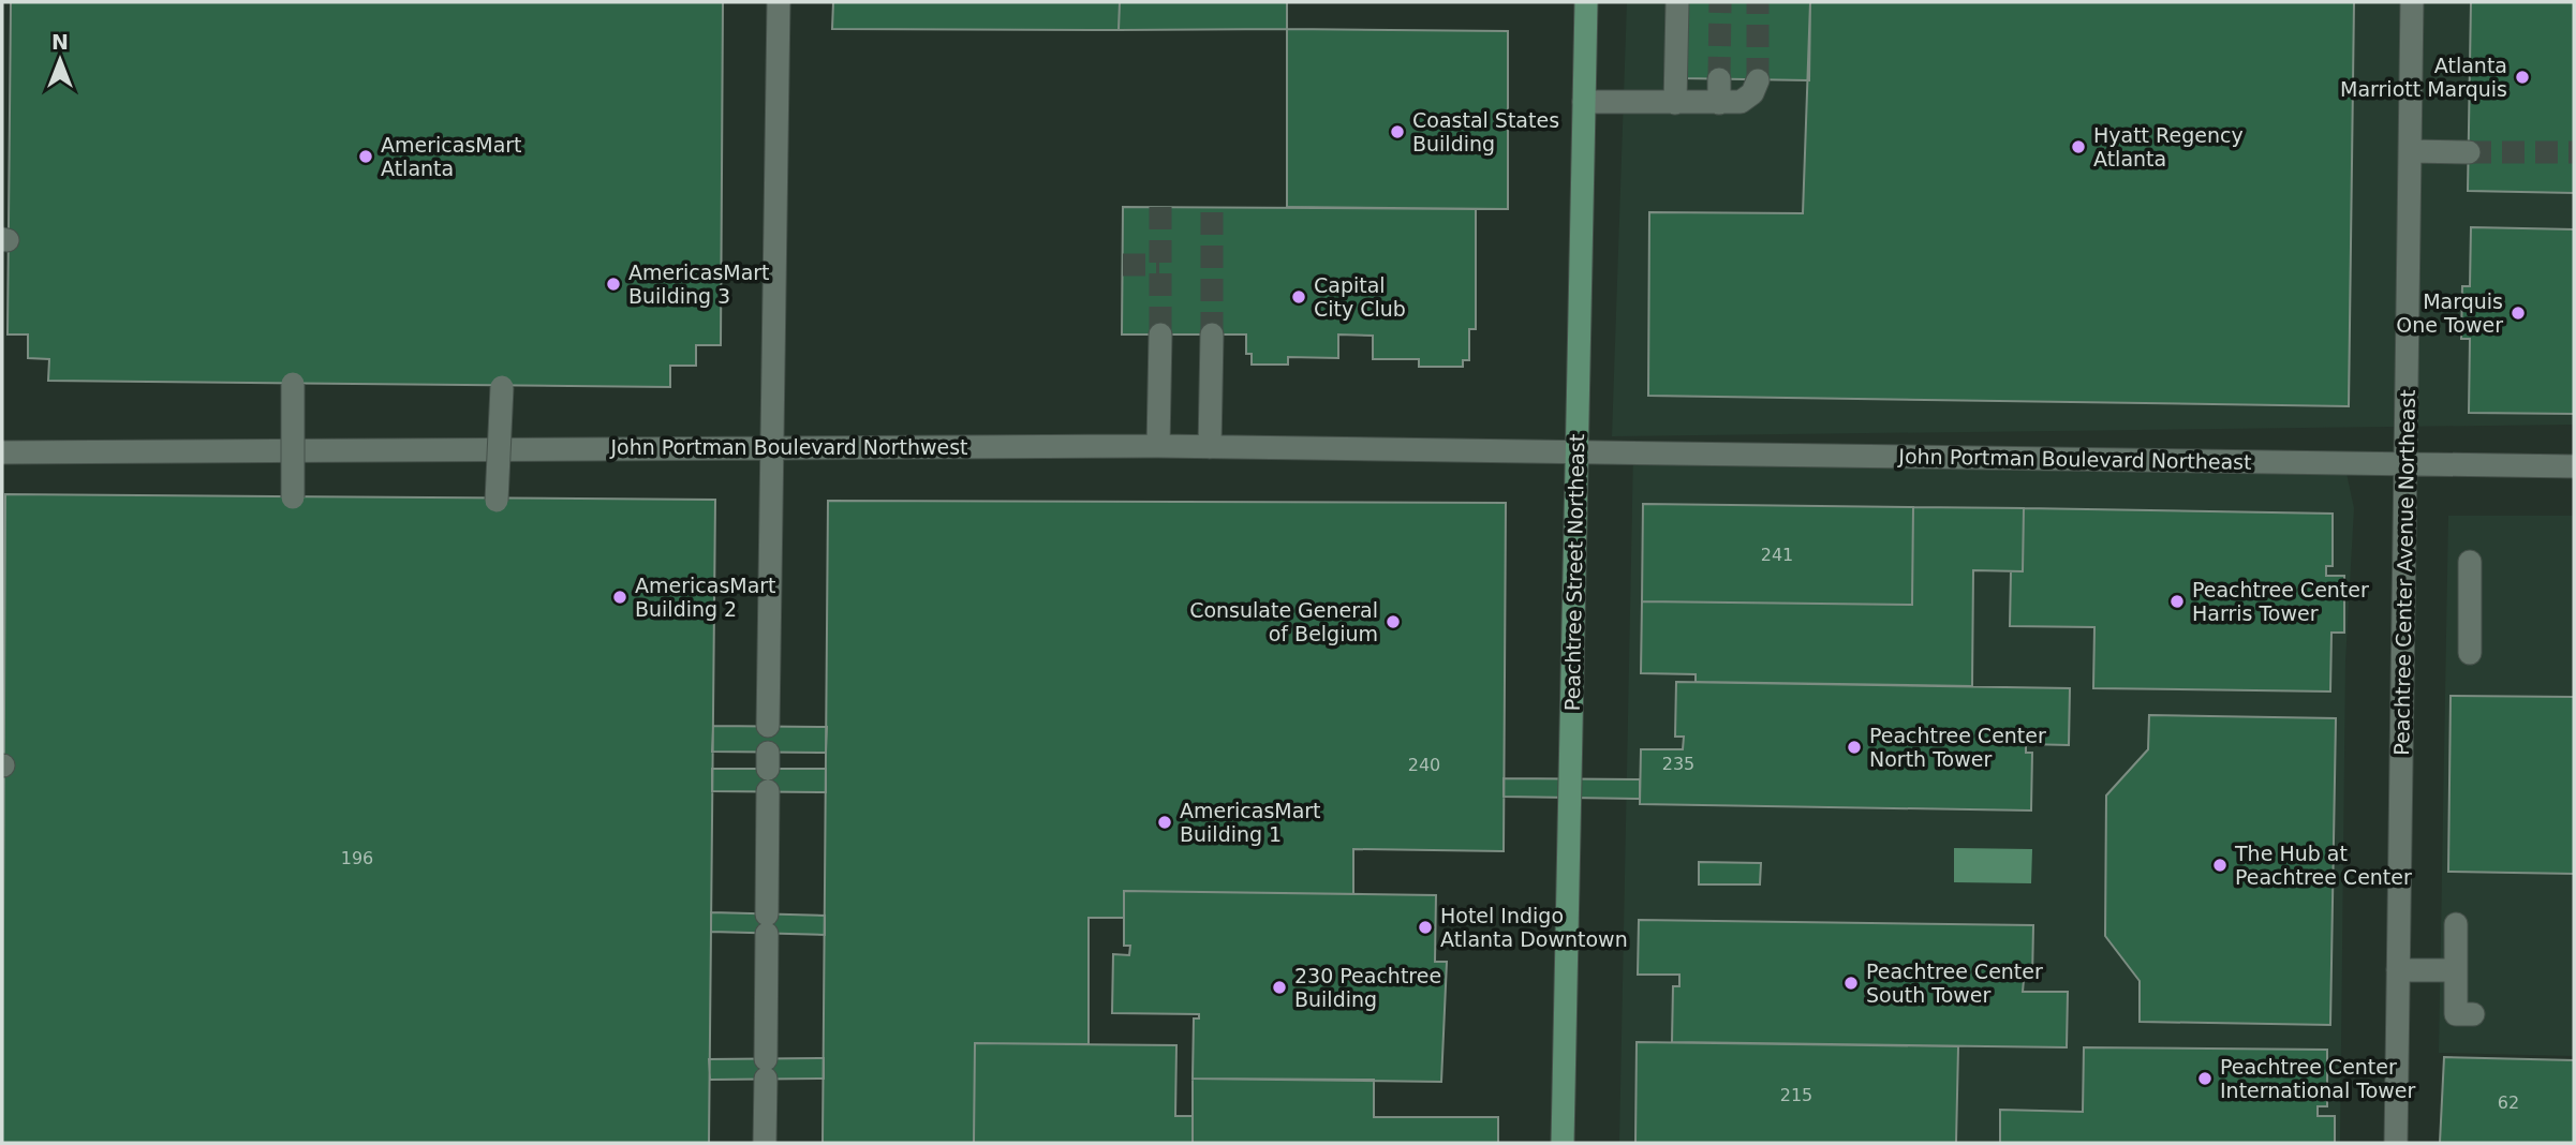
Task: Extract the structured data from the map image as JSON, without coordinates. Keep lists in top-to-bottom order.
{
  "streets": {
    "main road": ["Peachtree Street Northeast"],
    "street": ["John Portman Boulevard Northwest", "John Portman Boulevard Northeast", "Peachtree Center Avenue Northeast"]
  },
  "crossings": [
    ["John Portman Boulevard Northwest", "John Portman Boulevard Northeast"],
    ["John Portman Boulevard Northwest", "Peachtree Street Northeast"],
    ["John Portman Boulevard Northeast", "Peachtree Street Northeast"],
    ["John Portman Boulevard Northeast", "Peachtree Center Avenue Northeast"]
  ],
  "places": [
    "Atlanta Marriott Marquis",
    "Coastal States Building",
    "Hyatt Regency Atlanta",
    "AmericasMart Atlanta",
    "AmericasMart Building 3",
    "Capital City Club",
    "Marquis One Tower",
    "AmericasMart Building 2",
    "Peachtree Center Harris Tower",
    "Consulate General of Belgium",
    "Peachtree Center North Tower",
    "AmericasMart Building 1",
    "The Hub at Peachtree Center",
    "Hotel Indigo Atlanta Downtown",
    "Peachtree Center South Tower",
    "230 Peachtree Building",
    "Peachtree Center International Tower"
  ],
  "house_numbers": [
    "241",
    "235",
    "240",
    "196",
    "215",
    "62"
  ],
  "north": "top"
}
